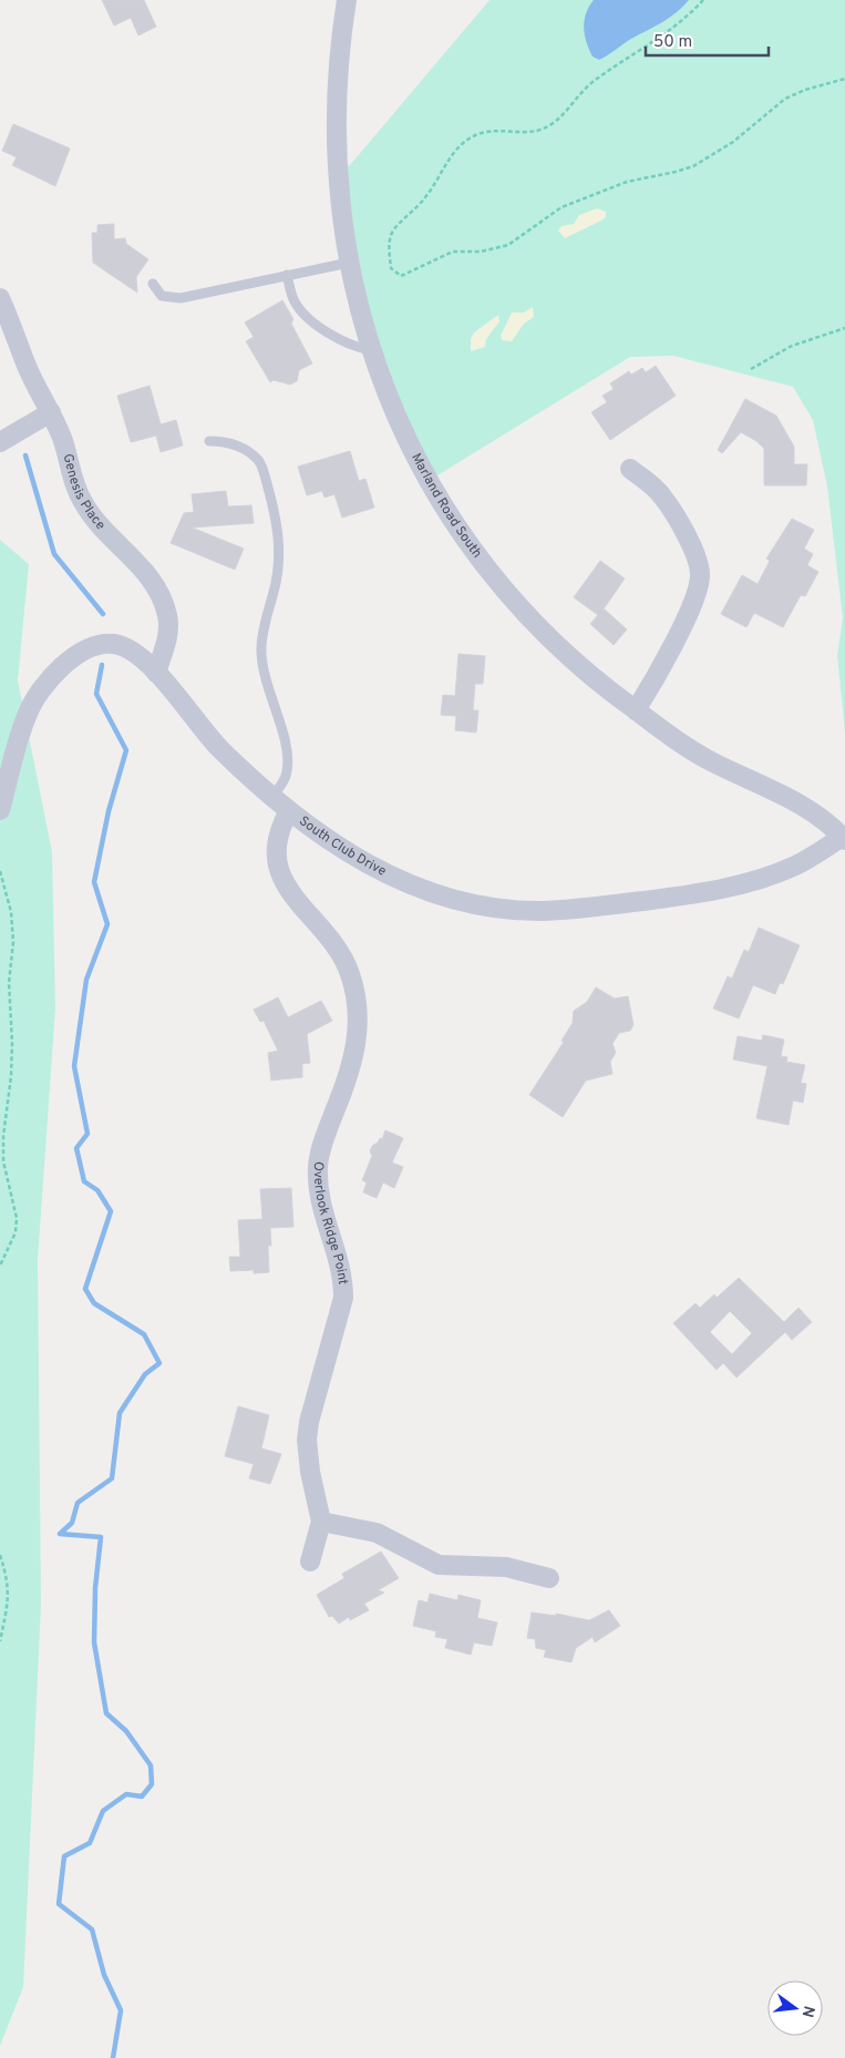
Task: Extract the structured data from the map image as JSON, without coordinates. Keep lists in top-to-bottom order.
{
  "streets": {
    "street": [
      "Genesis Place",
      "Marland Road South",
      "South Club Drive",
      "Overlook Ridge Point"
    ]
  },
  "crossings": [
    ["Genesis Place", "South Club Drive"],
    ["Marland Road South", "South Club Drive"],
    ["South Club Drive", "Overlook Ridge Point"]
  ],
  "scale_bar": "50 m",
  "north": "right"
}
